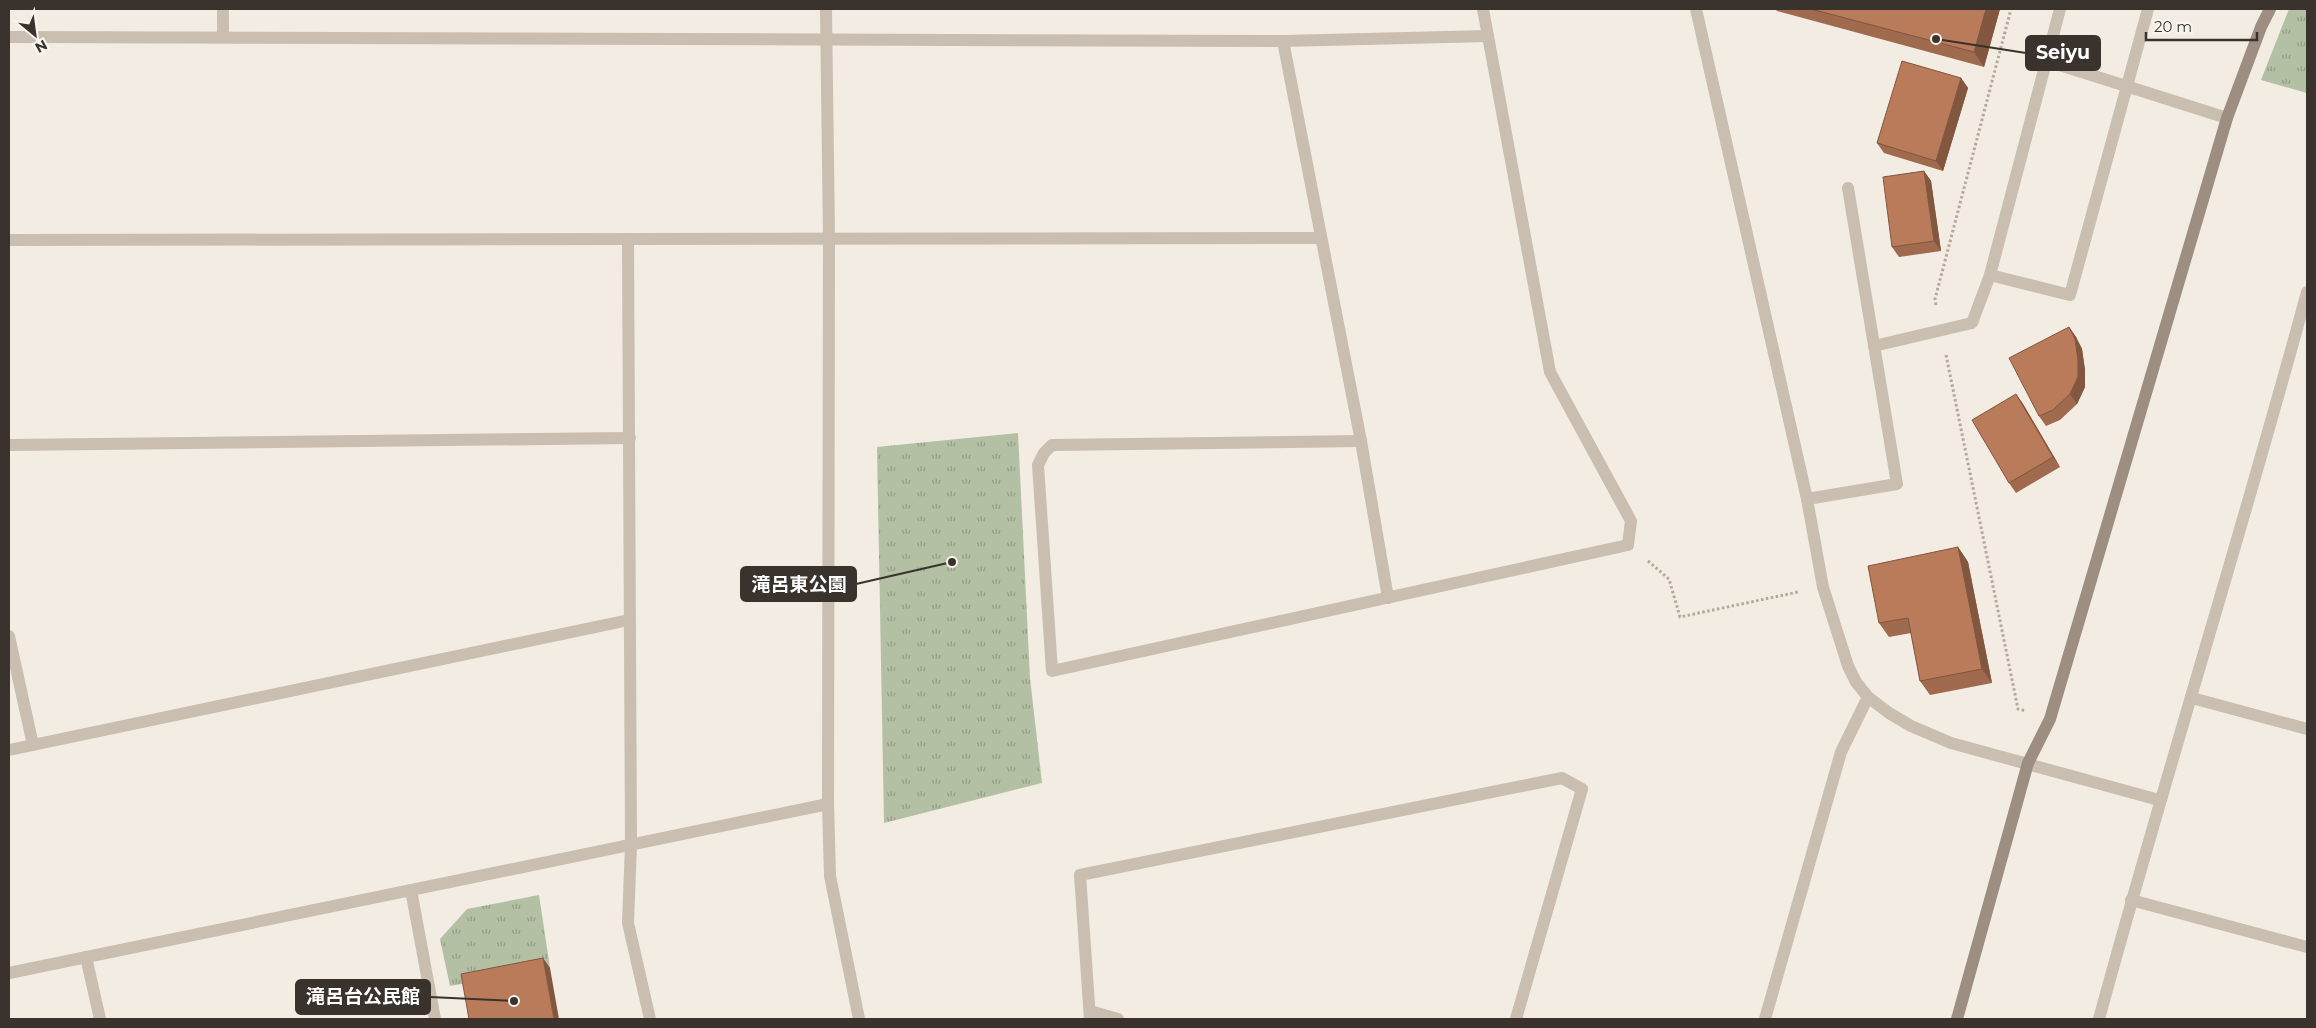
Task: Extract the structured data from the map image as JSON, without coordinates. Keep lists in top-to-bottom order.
{
  "places": ["Seiyu", "滝呂東公園", "滝呂台公民館"],
  "scale_bar": "20 m",
  "north": "bottom right"
}
